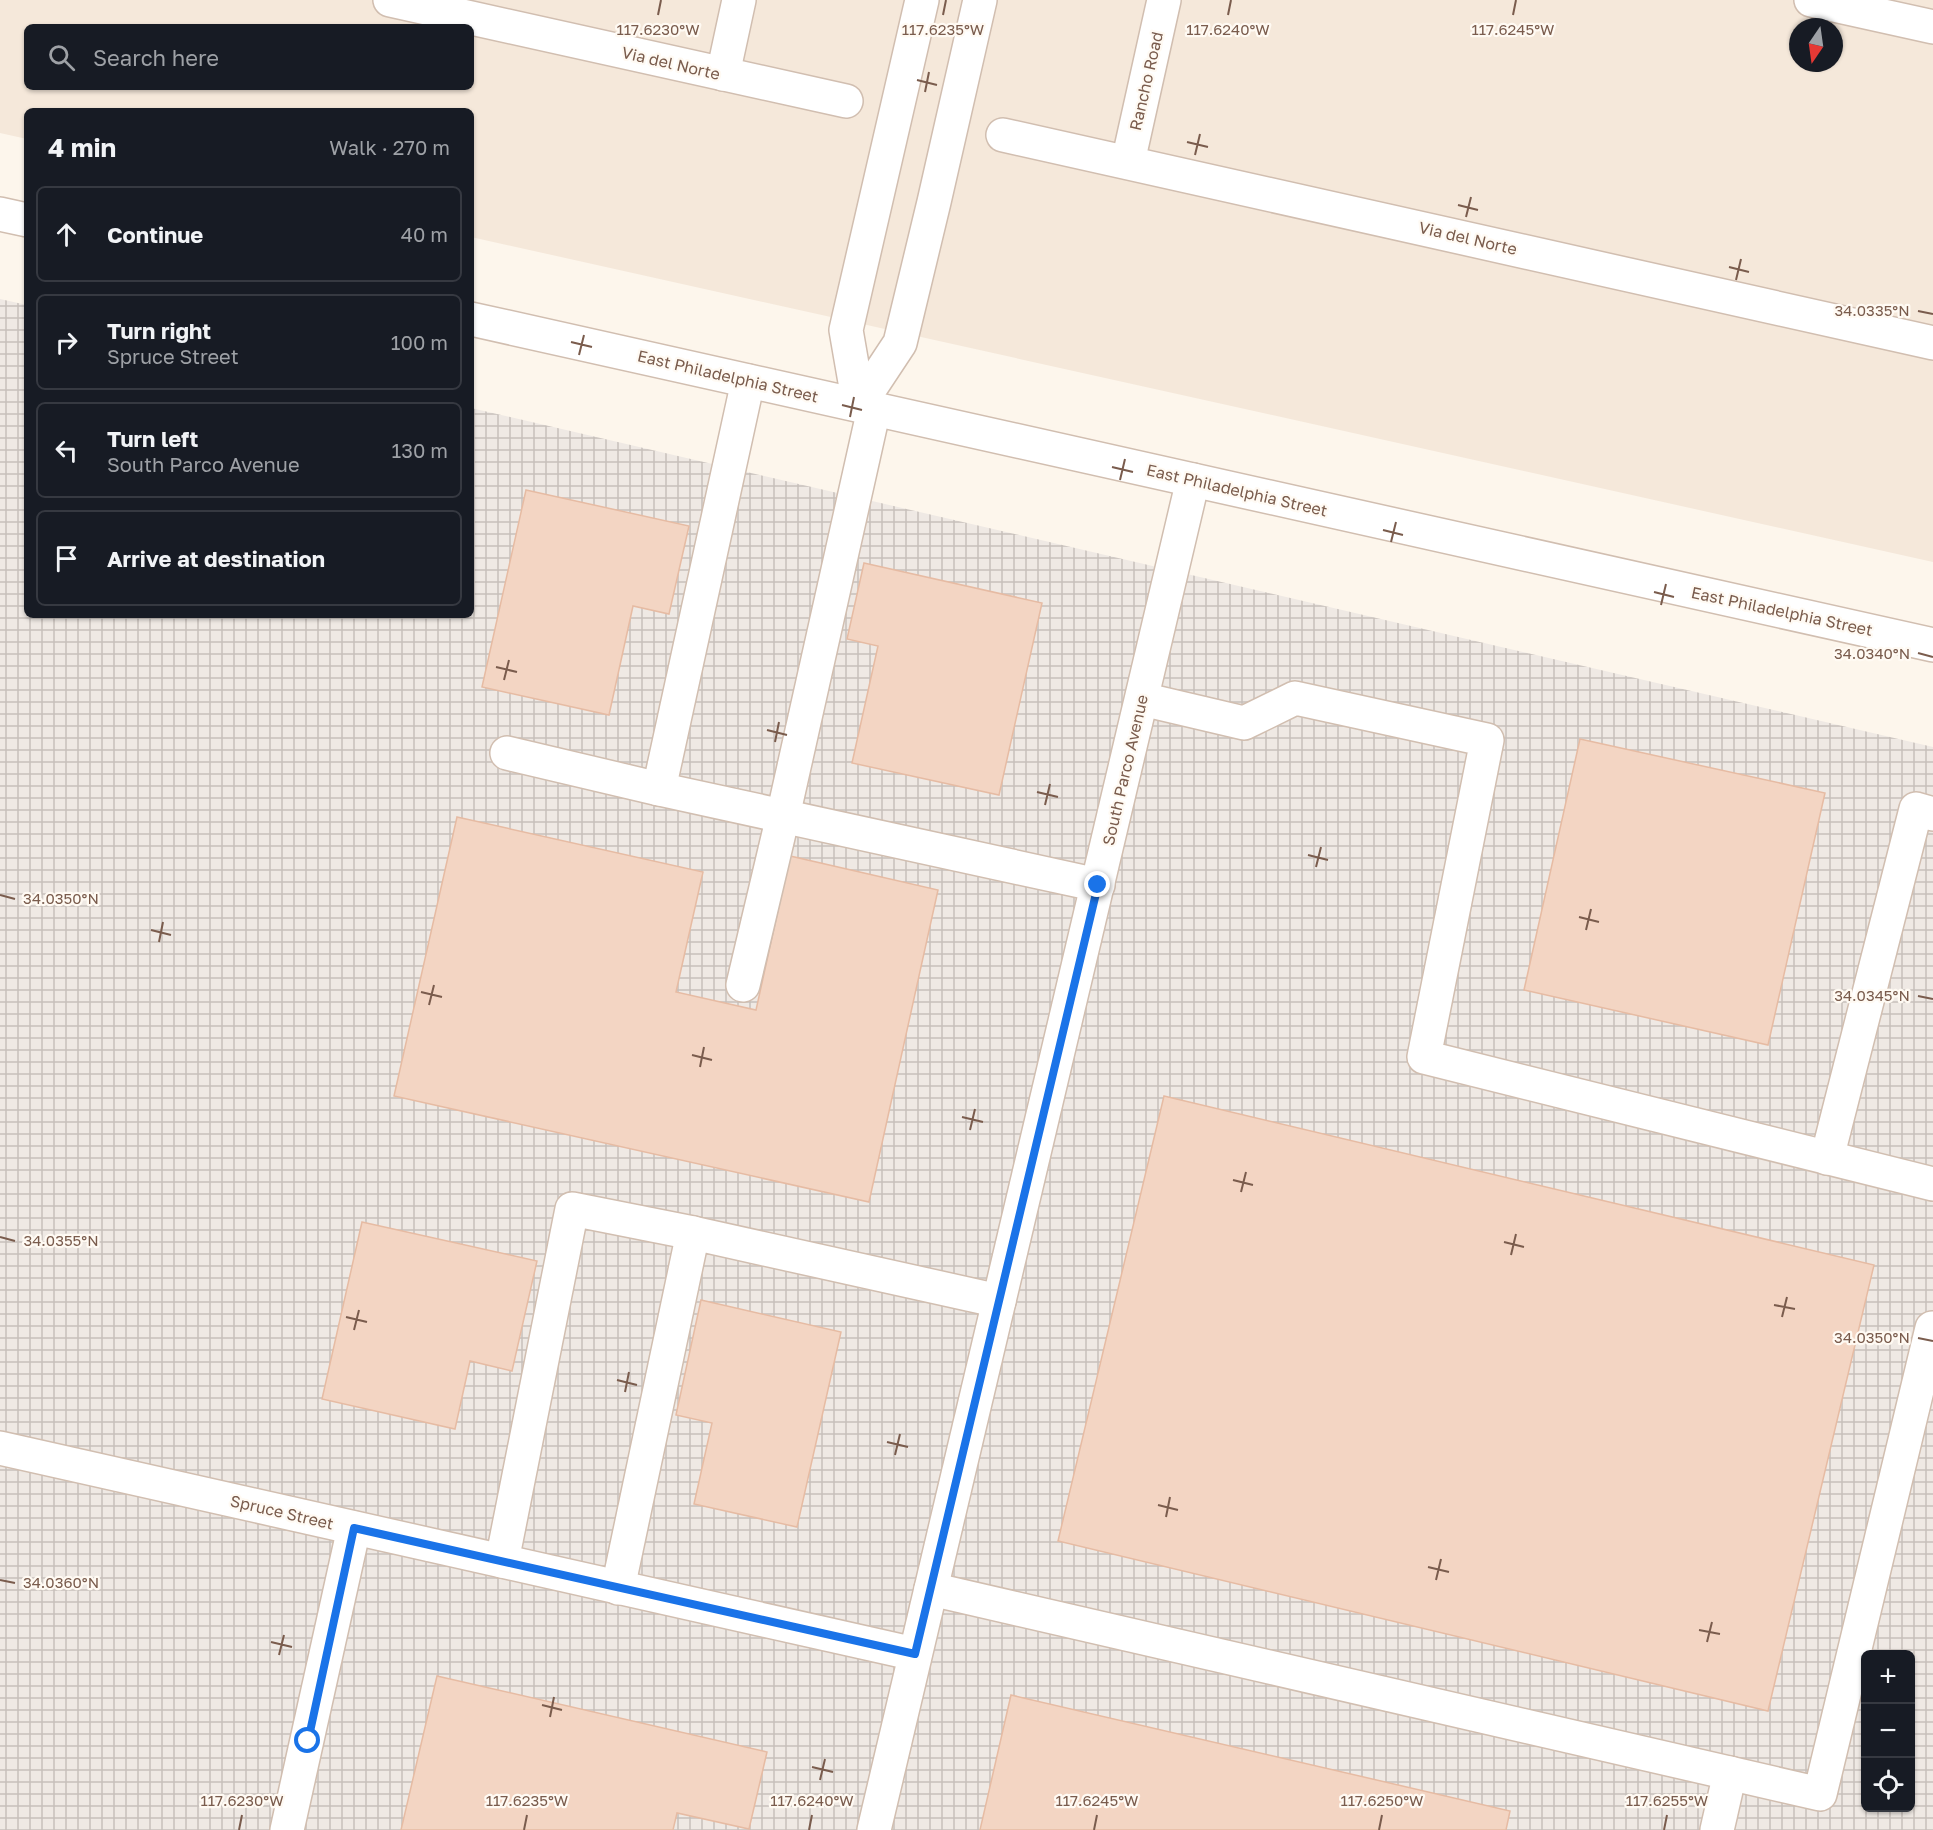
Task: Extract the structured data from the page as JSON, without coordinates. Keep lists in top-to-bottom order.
{
  "streets": {
    "street": [
      "Via del Norte",
      "Rancho Road",
      "East Philadelphia Street",
      "South Parco Avenue",
      "Spruce Street"
    ]
  },
  "crossings": [
    ["Via del Norte", "Rancho Road"],
    ["East Philadelphia Street", "South Parco Avenue"],
    ["South Parco Avenue", "Spruce Street"]
  ],
  "north": "bottom",
  "page": {
    "search": "Search here",
    "heading": ["4 min", "Walk · 270 m"],
    "list": [
      ["Continue", "40 m"],
      ["Turn right", "Spruce Street", "100 m"],
      ["Turn left", "South Parco Avenue", "130 m"],
      "Arrive at destination"
    ],
    "map_buttons": ["+", "−"]
  },
  "coordinates": [
    "117.6230°W",
    "117.6235°W",
    "117.6240°W",
    "117.6245°W",
    "34.0335°N",
    "34.0340°N",
    "34.0350°N",
    "34.0345°N",
    "34.0355°N",
    "34.0360°N",
    "117.6250°W",
    "117.6255°W"
  ]
}
